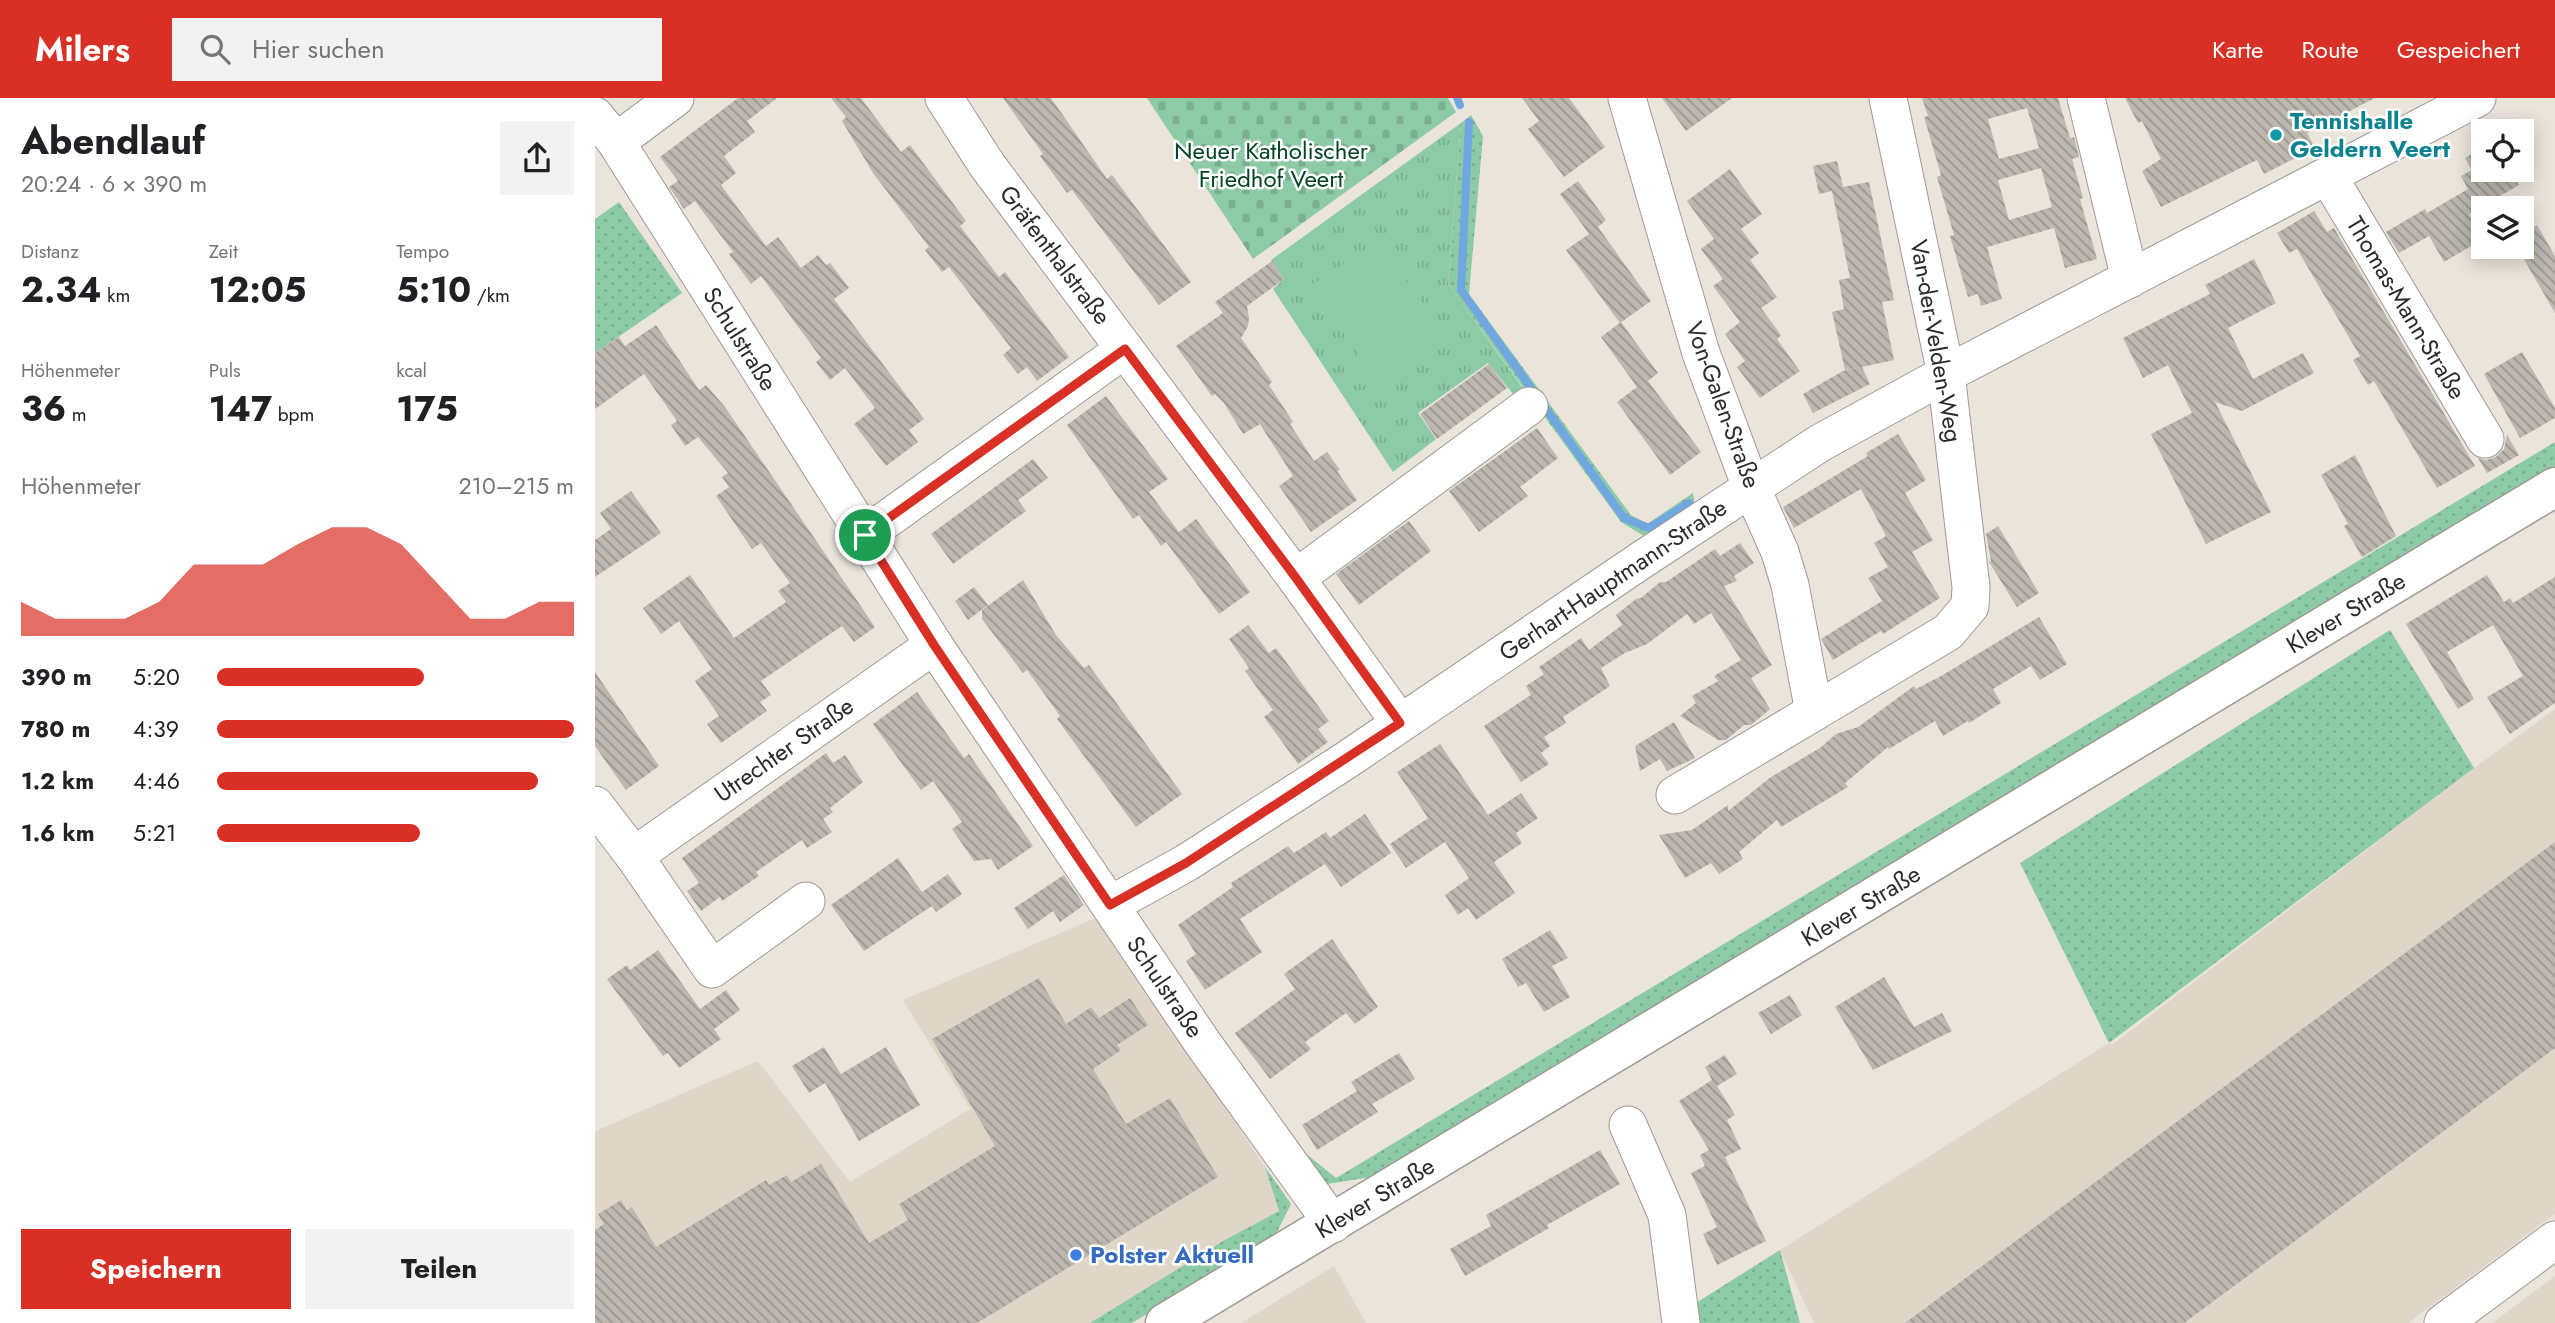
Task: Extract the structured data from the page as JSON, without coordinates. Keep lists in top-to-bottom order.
{
  "streets": {
    "main road": ["Klever Straße"],
    "street": [
      "Gräfenthalstraße",
      "Thomas-Mann-Straße",
      "Schulstraße",
      "Van-der-Velden-Weg",
      "Von-Galen-Straße",
      "Gerhart-Hauptmann-Straße",
      "Utrechter Straße"
    ]
  },
  "crossings": [
    ["Gräfenthalstraße", "Gerhart-Hauptmann-Straße"],
    ["Thomas-Mann-Straße", "Gerhart-Hauptmann-Straße"],
    ["Schulstraße", "Gerhart-Hauptmann-Straße"],
    ["Schulstraße", "Klever Straße"],
    ["Schulstraße", "Utrechter Straße"],
    ["Van-der-Velden-Weg", "Von-Galen-Straße"],
    ["Van-der-Velden-Weg", "Gerhart-Hauptmann-Straße"],
    ["Von-Galen-Straße", "Gerhart-Hauptmann-Straße"]
  ],
  "parks": ["Neuer Katholischer Friedhof Veert"],
  "places": ["Tennishalle Geldern Veert", "Polster Aktuell"],
  "page": {
    "header": "Milers",
    "search": "Hier suchen",
    "nav": ["Karte", "Route", "Gespeichert"],
    "heading": ["Abendlauf", "20:24 · 6 × 390 m"],
    "stats": [
      ["Distanz", "2.34 km"],
      ["Zeit", "12:05"],
      ["Tempo", "5:10 /km"],
      ["Höhenmeter", "36 m"],
      ["Puls", "147 bpm"],
      ["kcal", "175"]
    ],
    "chart": ["Höhenmeter", "210–215 m"],
    "list": [
      {
        "name": "390 m",
        "note": "5:20"
      },
      {
        "name": "780 m",
        "note": "4:39"
      },
      {
        "name": "1.2 km",
        "note": "4:46"
      },
      {
        "name": "1.6 km",
        "note": "5:21"
      }
    ],
    "buttons": ["Speichern", "Teilen"]
  }
}
